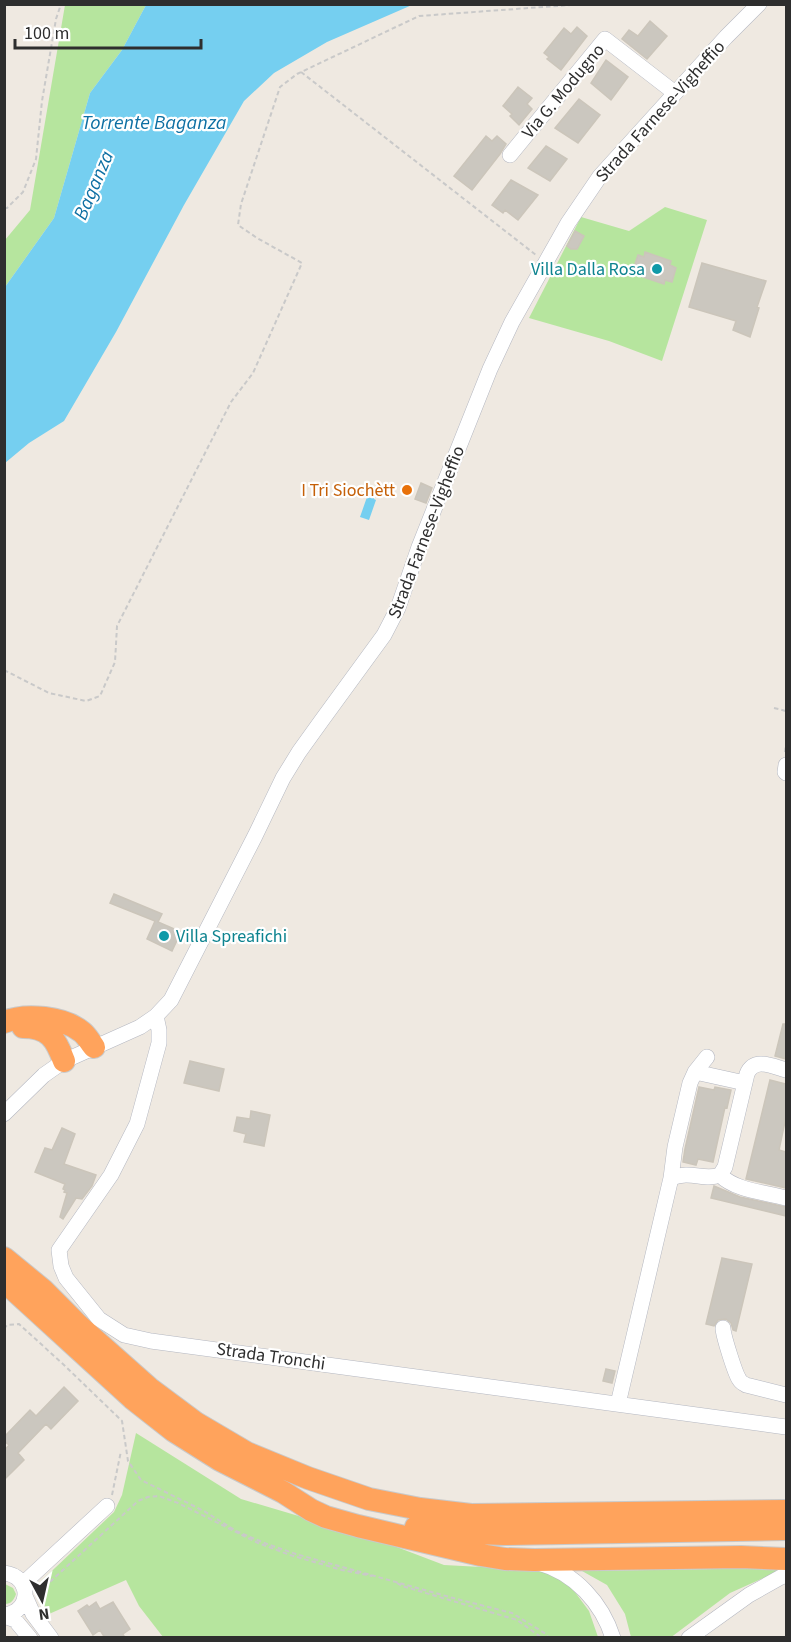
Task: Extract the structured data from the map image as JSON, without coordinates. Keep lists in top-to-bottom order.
{
  "streets": {
    "street": ["Via G. Modugno", "Strada Farnese-Vigheffio", "Strada Tronchi"]
  },
  "crossings": [
    ["Via G. Modugno", "Strada Farnese-Vigheffio"],
    ["Strada Farnese-Vigheffio", "Strada Tronchi"]
  ],
  "water": ["Torrente Baganza", "Baganza"],
  "places": ["Villa Dalla Rosa", "I Tri Siochètt", "Villa Spreafichi"],
  "scale_bar": "100 m",
  "north": "bottom"
}
